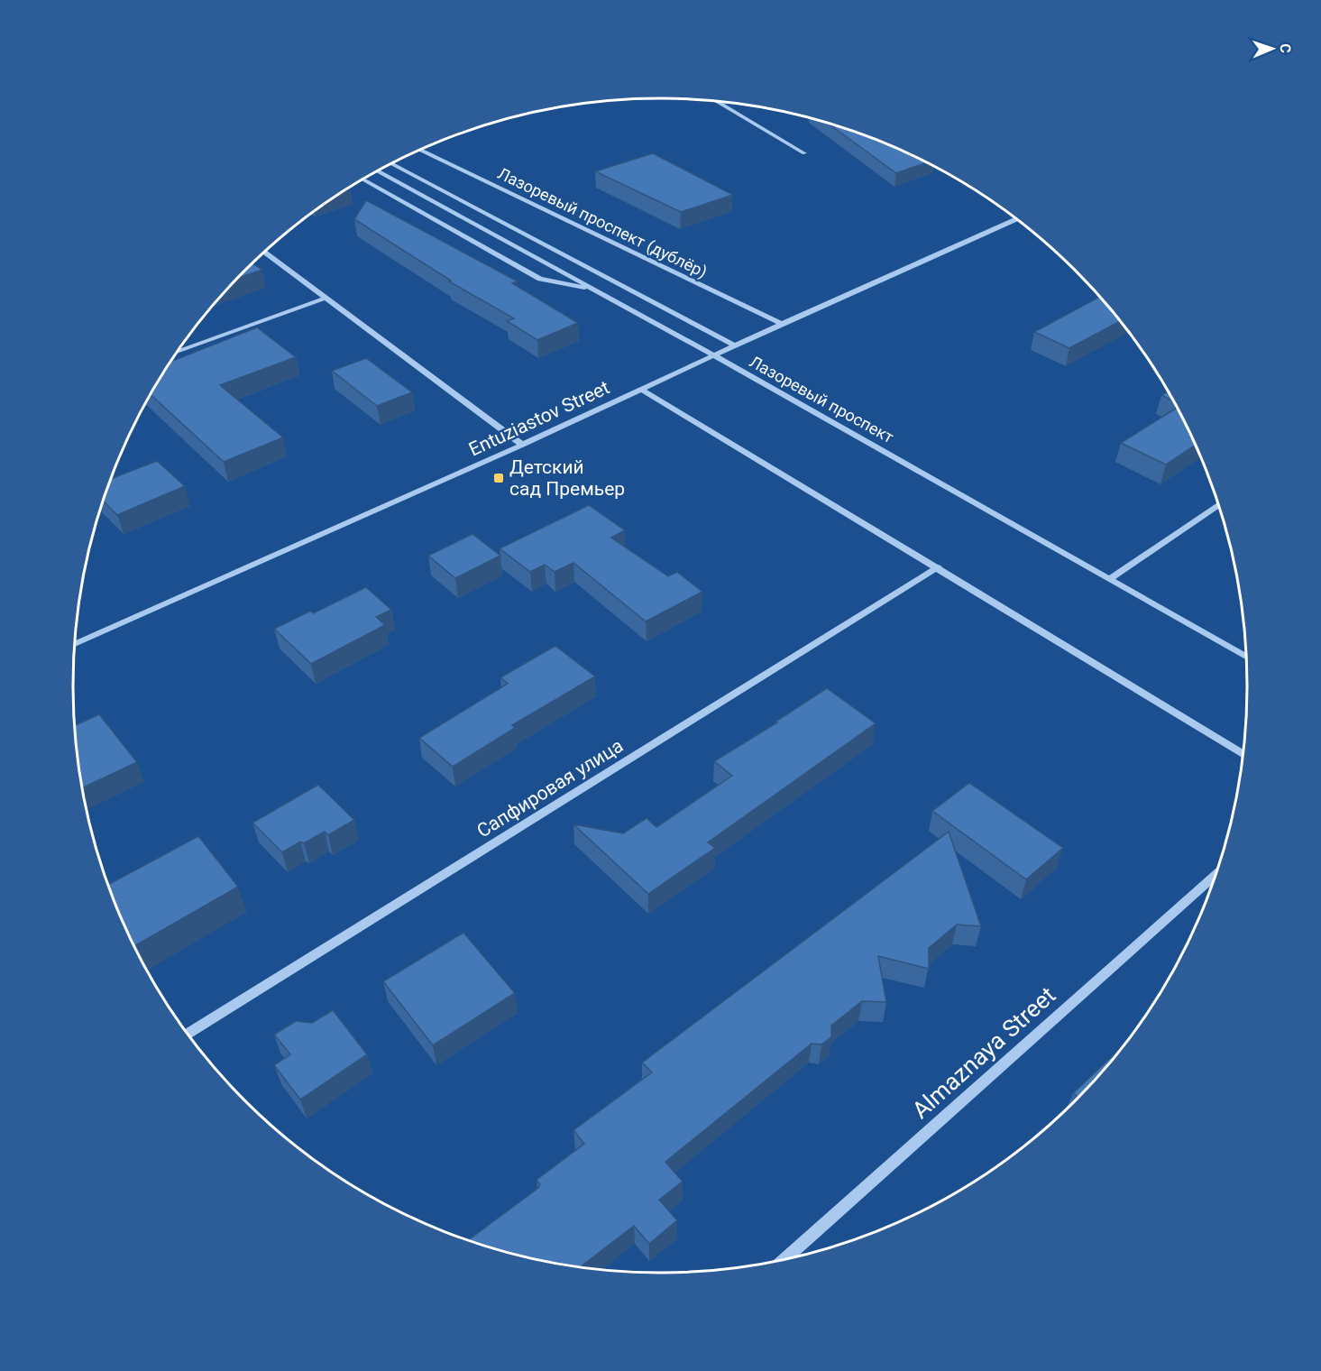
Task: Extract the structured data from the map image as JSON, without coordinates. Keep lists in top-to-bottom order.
{
  "streets": {
    "street": [
      "Лазоревый проспект (дублёр)",
      "Лазоревый проспект",
      "Entuziastov Street",
      "Сапфировая улица",
      "Almaznaya Street"
    ]
  },
  "crossings": [
    ["Лазоревый проспект (дублёр)", "Entuziastov Street"],
    ["Лазоревый проспект", "Entuziastov Street"]
  ],
  "places": {
    "transit": ["Детский сад Премьер"]
  },
  "north": "right"
}
